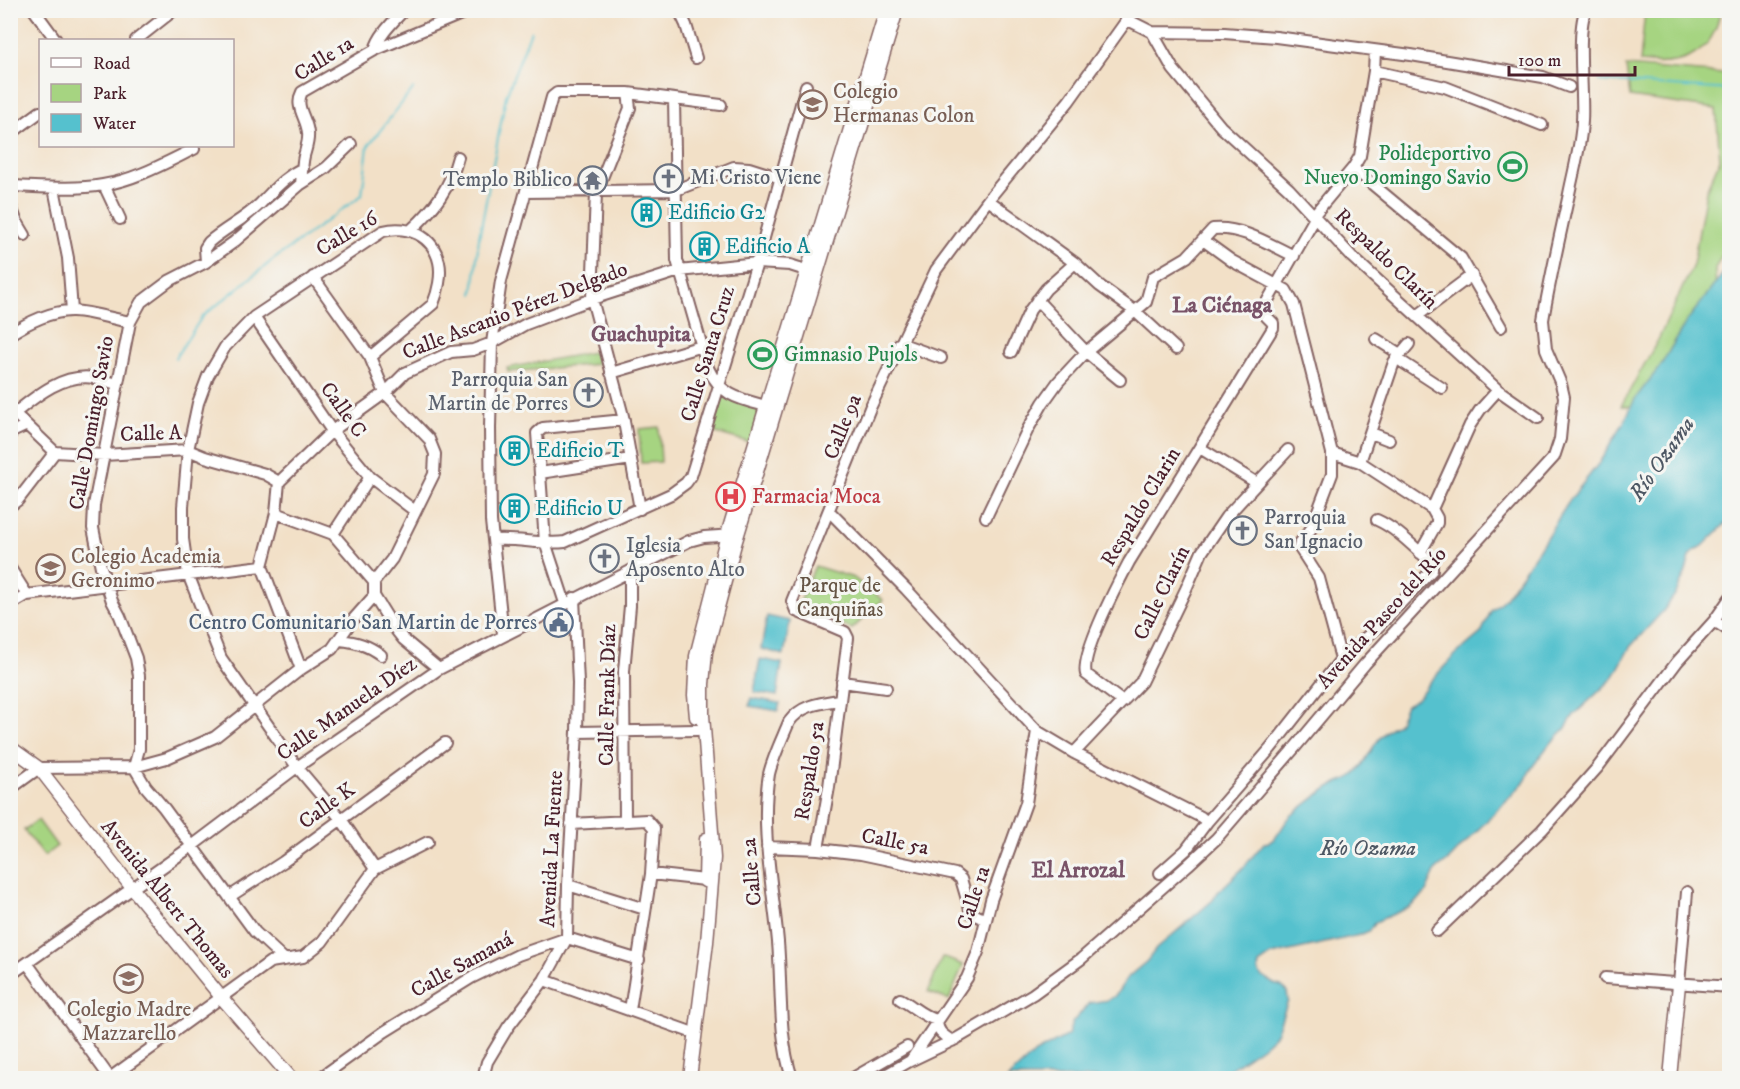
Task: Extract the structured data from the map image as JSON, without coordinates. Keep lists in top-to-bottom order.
{
  "streets": {
    "main road": ["Avenida Albert Thomas"],
    "street": [
      "Calle 1a",
      "Calle 16",
      "Respaldo Clarín",
      "Calle Ascanio Pérez Delgado",
      "Calle Santa Cruz",
      "Calle C",
      "Calle Domingo Savio",
      "Calle 9a",
      "Calle A",
      "Respaldo Clarin",
      "Calle Clarín",
      "Avenida Paseo del Río",
      "Calle Frank Díaz",
      "Calle Manuela Díez",
      "Respaldo 5a",
      "Calle K",
      "Calle 5a",
      "Avenida La Fuente",
      "Calle 2a",
      "Calle Samaná"
    ]
  },
  "crossings": [
    ["Calle 1a", "Avenida Paseo del Río"],
    ["Calle 1a", "Calle 5a"],
    ["Calle 16", "Calle C"],
    ["Calle 16", "Calle A"],
    ["Calle 16", "Calle Manuela Díez"],
    ["Calle 16", "Calle K"],
    ["Calle Ascanio Pérez Delgado", "Calle Santa Cruz"],
    ["Calle Ascanio Pérez Delgado", "Calle C"],
    ["Calle Ascanio Pérez Delgado", "Calle A"],
    ["Calle Santa Cruz", "Avenida La Fuente"],
    ["Calle Domingo Savio", "Calle A"],
    ["Calle 9a", "Respaldo 5a"],
    ["Respaldo Clarin", "Calle Clarín"],
    ["Calle Frank Díaz", "Calle Manuela Díez"],
    ["Calle Manuela Díez", "Avenida La Fuente"],
    ["Calle Manuela Díez", "Avenida Albert Thomas"],
    ["Respaldo 5a", "Calle 5a"],
    ["Respaldo 5a", "Calle 2a"],
    ["Calle 5a", "Calle 2a"],
    ["Avenida La Fuente", "Calle Samaná"]
  ],
  "districts": ["La Ciénaga", "Guachupita", "El Arrozal"],
  "water": ["Río Ozama"],
  "parks": ["Parque de Canquiñas"],
  "places": {
    "school or university": ["Colegio Hermanas Colon", "Colegio Academia Geronimo", "Colegio Madre Mazzarello"],
    "sports": ["Polideportivo Nuevo Domingo Savio", "Gimnasio Pujols"],
    "church": [
      "Mi Cristo Viene",
      "Parroquia San Martin de Porres",
      "Parroquia San Ignacio",
      "Iglesia Aposento Alto"
    ],
    "temple": ["Templo Biblico"],
    "building": [
      "Edificio G2",
      "Edificio A",
      "Edificio T",
      "Edificio U"
    ],
    "hospital": ["Farmacia Moca"],
    "public building": ["Centro Comunitario San Martin de Porres"]
  },
  "legend": ["Road", "Park", "Water"],
  "scale_bar": "100 m"
}
